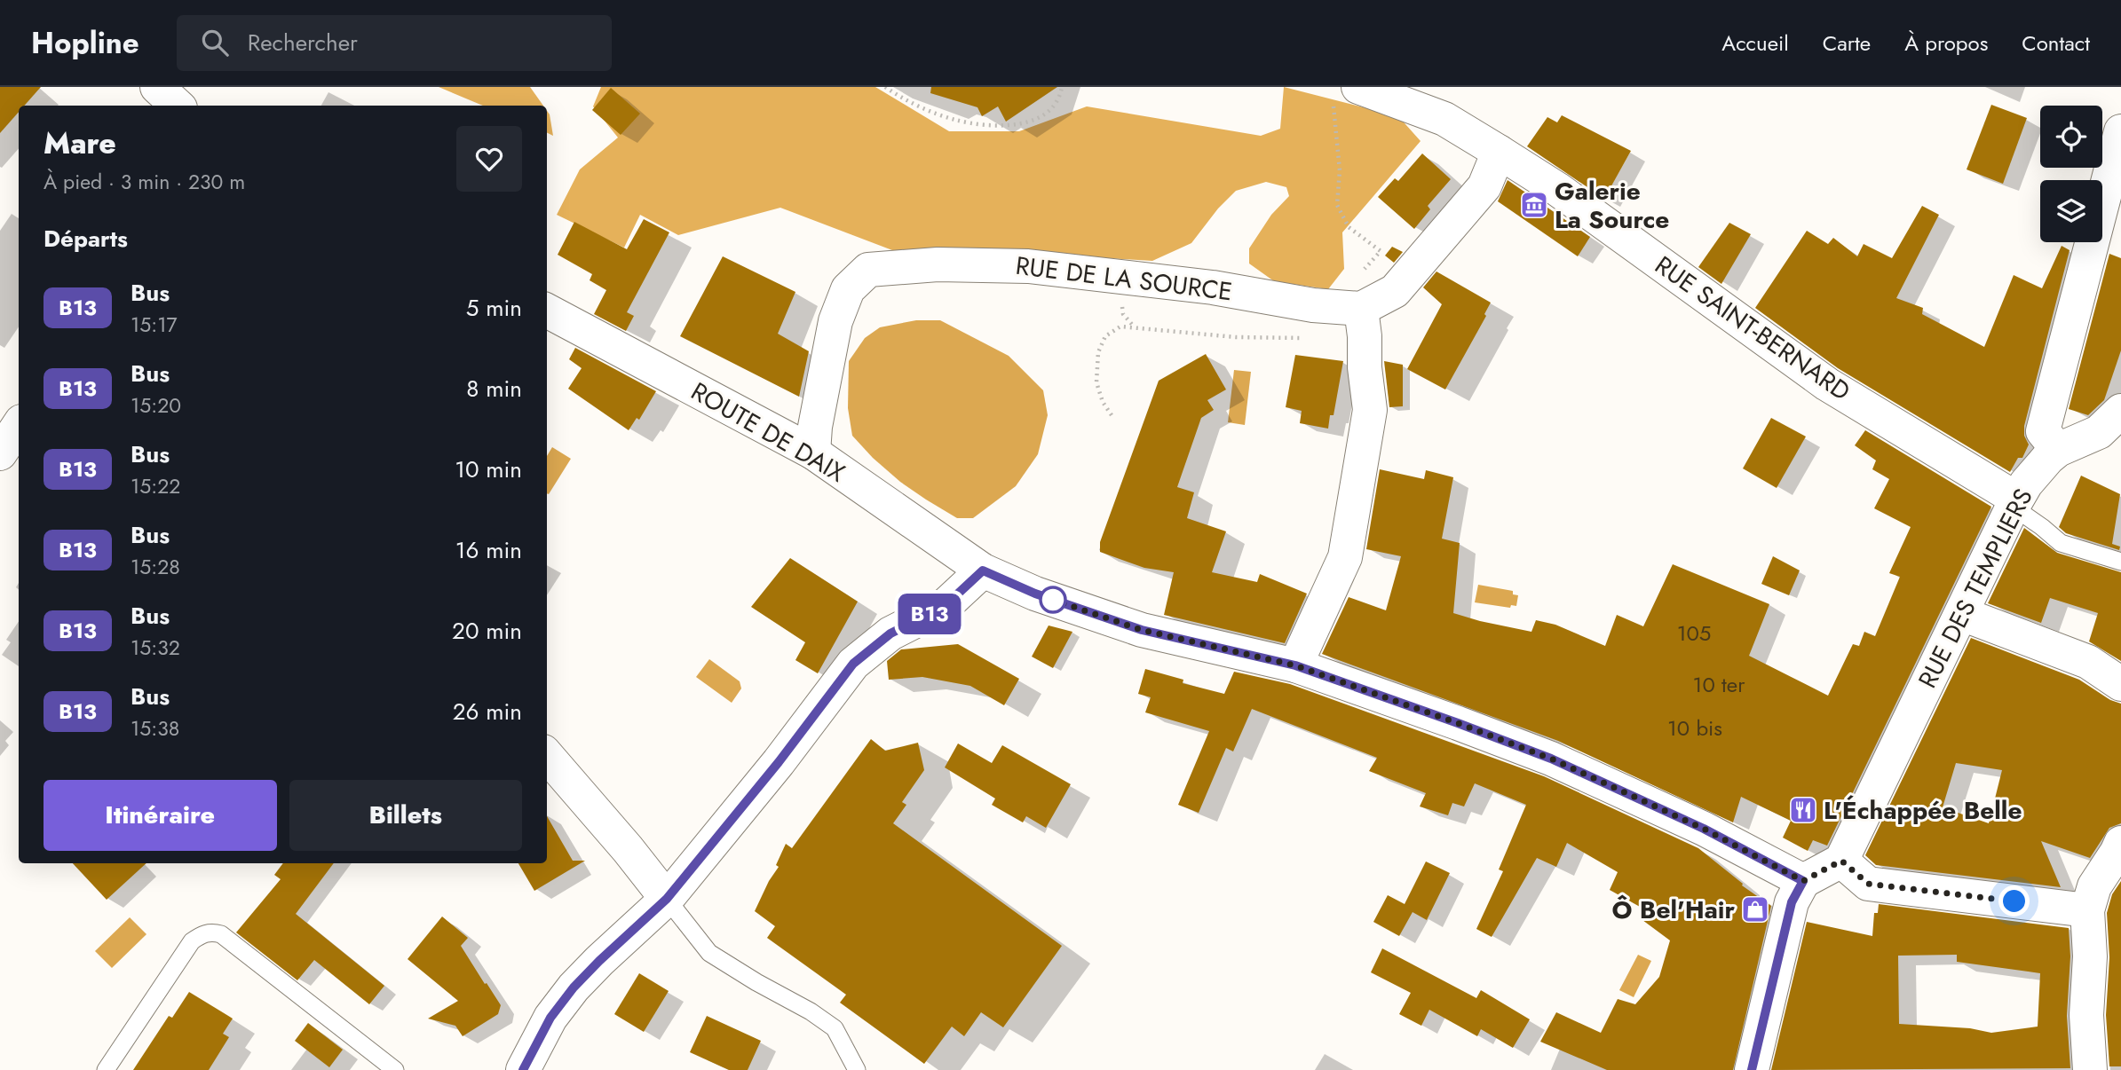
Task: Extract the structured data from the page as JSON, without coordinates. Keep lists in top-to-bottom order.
{
  "streets": {
    "street": [
      "RUE DE LA SOURCE",
      "RUE SAINT-BERNARD",
      "ROUTE DE DAIX",
      "RUE DES TEMPLIERS"
    ]
  },
  "crossings": [
    ["RUE DE LA SOURCE", "ROUTE DE DAIX"],
    ["RUE SAINT-BERNARD", "RUE DES TEMPLIERS"]
  ],
  "places": {
    "museum": ["Galerie La Source"],
    "restaurant": ["L'Échappée Belle"],
    "shop": ["Ô Bel'Hair"]
  },
  "lines": ["bus line B13"],
  "house_numbers": ["105", "10 ter", "10 bis"],
  "page": {
    "header": "Hopline",
    "search": "Rechercher",
    "nav": [
      "Accueil",
      "Carte",
      "À propos",
      "Contact"
    ],
    "on_map": "B13",
    "heading": [
      ["Mare", "À pied · 3 min · 230 m"],
      "Départs"
    ],
    "list": [
      {
        "mark": "B13",
        "name": "Bus",
        "note": "15:17",
        "value": "5 min"
      },
      {
        "mark": "B13",
        "name": "Bus",
        "note": "15:20",
        "value": "8 min"
      },
      {
        "mark": "B13",
        "name": "Bus",
        "note": "15:22",
        "value": "10 min"
      },
      {
        "mark": "B13",
        "name": "Bus",
        "note": "15:28",
        "value": "16 min"
      },
      {
        "mark": "B13",
        "name": "Bus",
        "note": "15:32",
        "value": "20 min"
      },
      {
        "mark": "B13",
        "name": "Bus",
        "note": "15:38",
        "value": "26 min"
      }
    ],
    "buttons": ["Itinéraire", "Billets"]
  }
}
